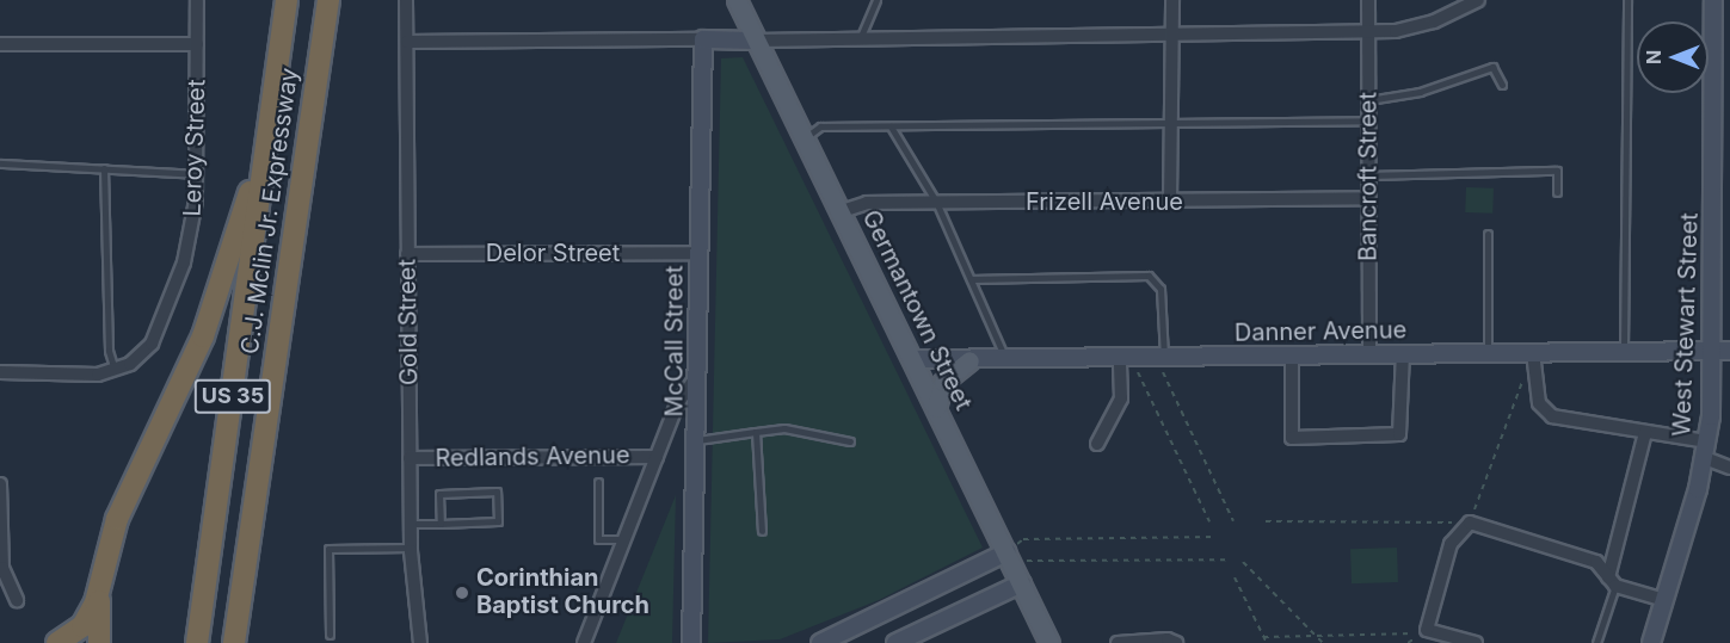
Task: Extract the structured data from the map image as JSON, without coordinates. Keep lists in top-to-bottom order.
{
  "streets": {
    "highway": ["C.J. Mclin Jr. Expressway", "US 35"],
    "main road": ["Germantown Street"],
    "street": [
      "Leroy Street",
      "Bancroft Street",
      "Frizell Avenue",
      "Delor Street",
      "Gold Street",
      "West Stewart Street",
      "Danner Avenue",
      "McCall Street",
      "Redlands Avenue"
    ]
  },
  "crossings": [
    ["Bancroft Street", "Frizell Avenue"],
    ["Bancroft Street", "Danner Avenue"],
    ["Frizell Avenue", "Germantown Street"],
    ["Delor Street", "Gold Street"],
    ["Delor Street", "McCall Street"],
    ["Germantown Street", "Danner Avenue"],
    ["Gold Street", "Redlands Avenue"],
    ["West Stewart Street", "Danner Avenue"]
  ],
  "places": ["Corinthian Baptist Church"],
  "north": "left"
}
